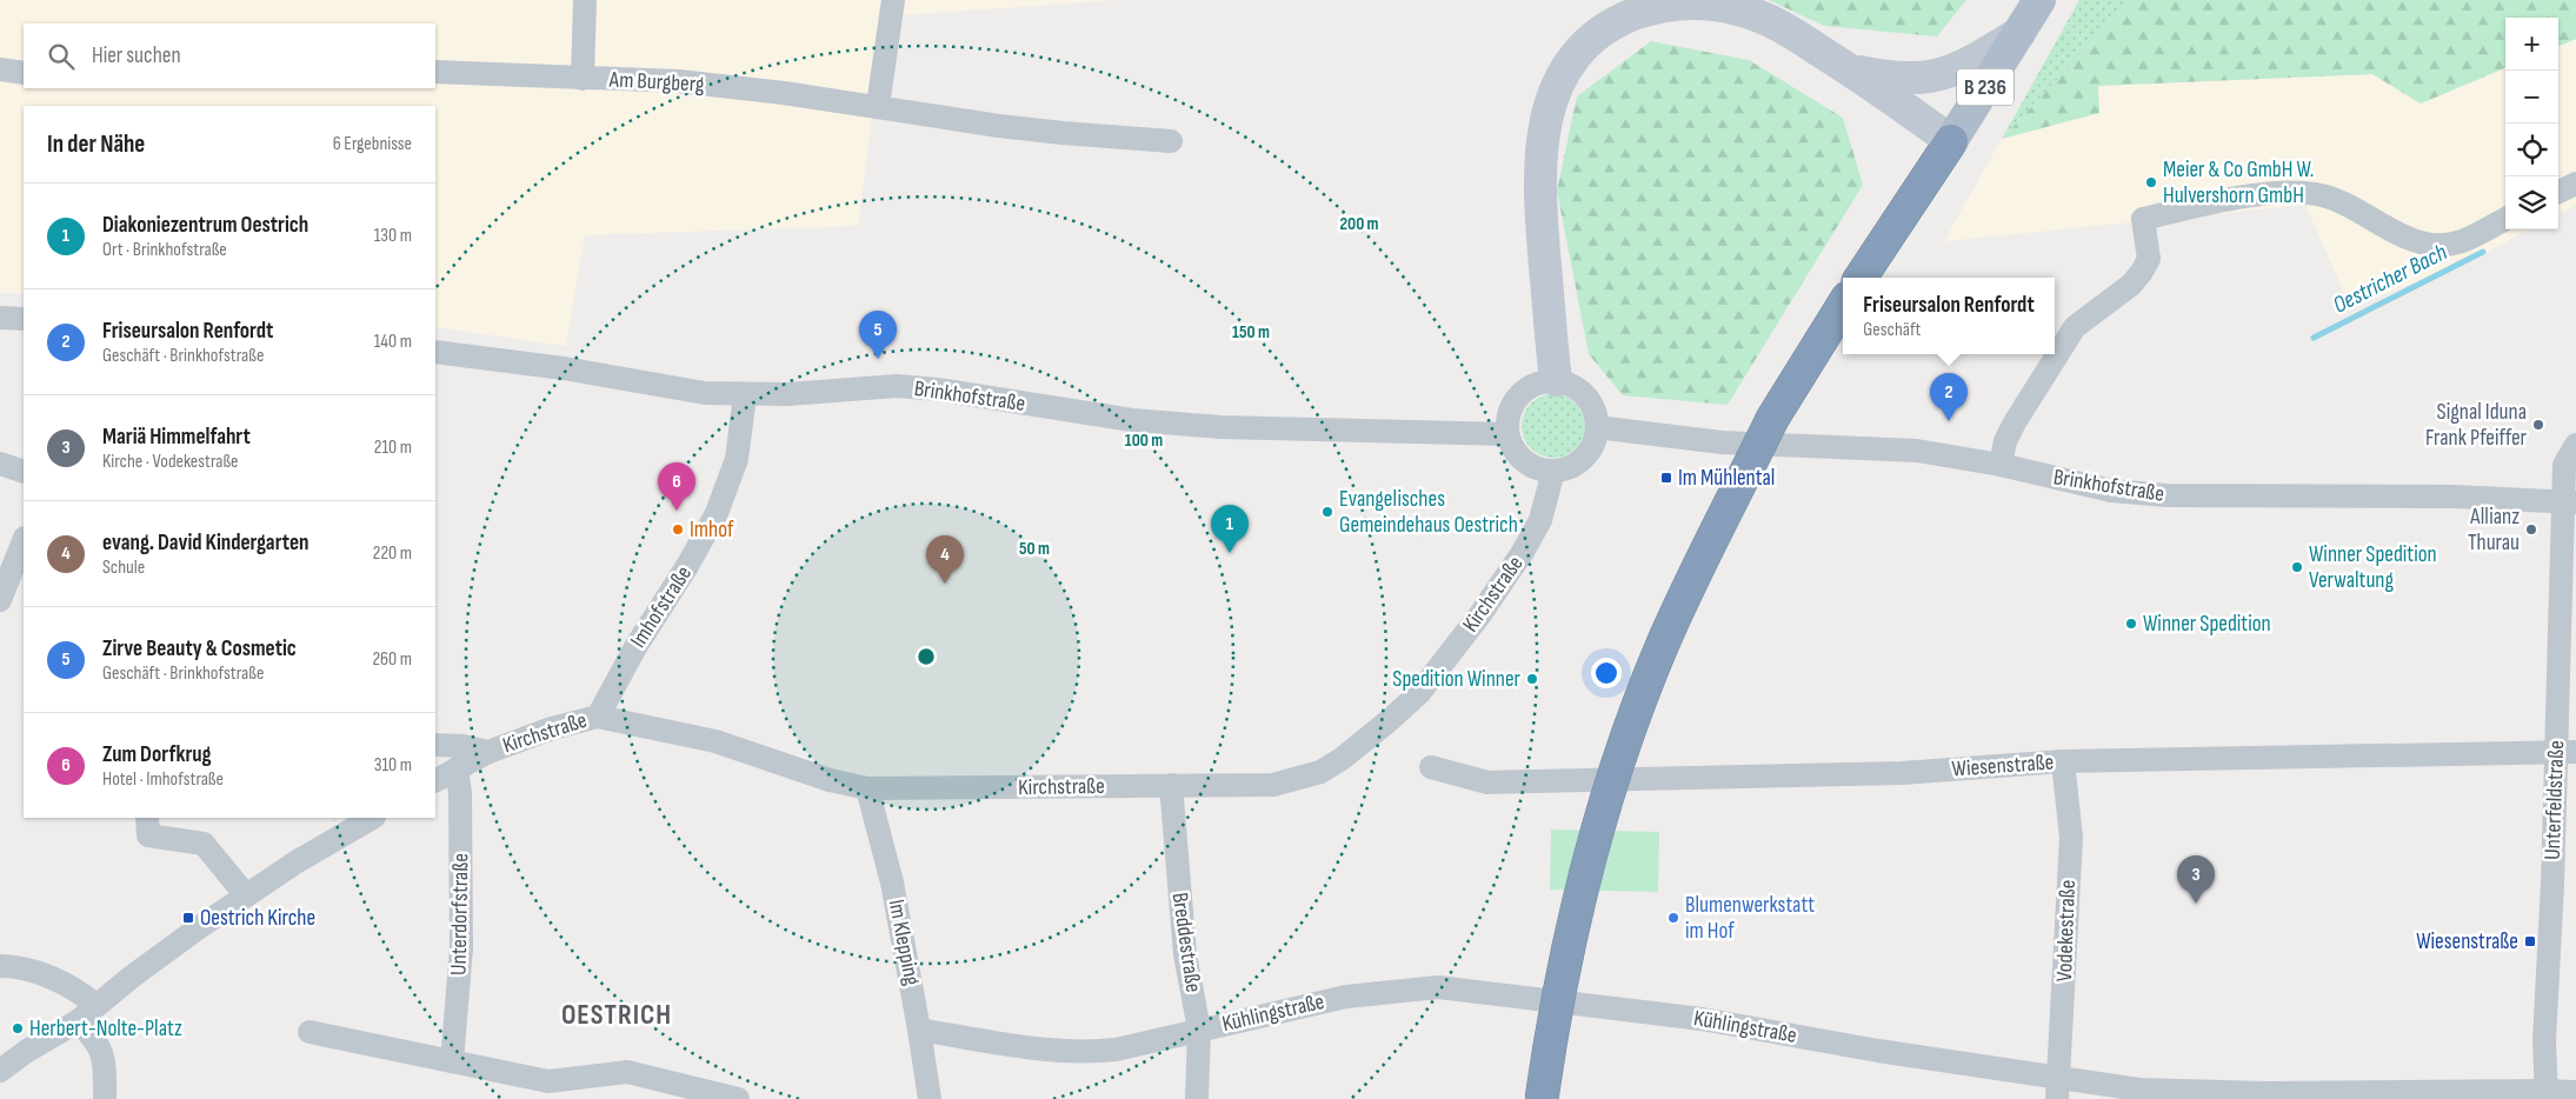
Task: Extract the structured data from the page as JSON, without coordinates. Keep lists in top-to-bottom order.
{
  "streets": {
    "highway": ["B 236"],
    "street": [
      "Am Burgberg",
      "Brinkhofstraße",
      "Kirchstraße",
      "Imhofstraße",
      "Wiesenstraße",
      "Unterfeldstraße",
      "Unterdorfstraße",
      "Vodekestraße",
      "Im Klepping",
      "Breddestraße",
      "Kühlingstraße"
    ]
  },
  "crossings": [
    ["Brinkhofstraße", "Kirchstraße"],
    ["Brinkhofstraße", "Imhofstraße"],
    ["Brinkhofstraße", "Unterfeldstraße"],
    ["Kirchstraße", "Imhofstraße"],
    ["Kirchstraße", "Unterdorfstraße"],
    ["Kirchstraße", "Im Klepping"],
    ["Kirchstraße", "Breddestraße"],
    ["Wiesenstraße", "Unterfeldstraße"],
    ["Wiesenstraße", "Vodekestraße"],
    ["Unterfeldstraße", "Kühlingstraße"],
    ["Vodekestraße", "Kühlingstraße"],
    ["Im Klepping", "Kühlingstraße"],
    ["Breddestraße", "Kühlingstraße"]
  ],
  "districts": ["OESTRICH"],
  "water": ["Oestricher Bach"],
  "places": {
    "other": [
      "Meier & Co GmbH W. Hulvershorn GmbH",
      "Signal Iduna Frank Pfeiffer",
      "Evangelisches Gemeindehaus Oestrich",
      "Imhof",
      "Allianz Thurau",
      "Winner Spedition Verwaltung",
      "Winner Spedition",
      "Spedition Winner",
      "Blumenwerkstatt im Hof",
      "Herbert-Nolte-Platz"
    ],
    "transit": ["Im Mühlental", "Oestrich Kirche", "Wiesenstraße"]
  },
  "page": {
    "map_buttons": ["+", "−"],
    "search": "Hier suchen",
    "heading": ["In der Nähe", "6 Ergebnisse"],
    "list": [
      {
        "mark": "1",
        "name": "Diakoniezentrum Oestrich",
        "note": "Ort · Brinkhofstraße",
        "value": "130 m"
      },
      {
        "mark": "2",
        "name": "Friseursalon Renfordt",
        "note": "Geschäft · Brinkhofstraße",
        "value": "140 m"
      },
      {
        "mark": "3",
        "name": "Mariä Himmelfahrt",
        "note": "Kirche · Vodekestraße",
        "value": "210 m"
      },
      {
        "mark": "4",
        "name": "evang. David Kindergarten",
        "note": "Schule",
        "value": "220 m"
      },
      {
        "mark": "5",
        "name": "Zirve Beauty & Cosmetic",
        "note": "Geschäft · Brinkhofstraße",
        "value": "260 m"
      },
      {
        "mark": "6",
        "name": "Zum Dorfkrug",
        "note": "Hotel · Imhofstraße",
        "value": "310 m"
      }
    ],
    "popup": ["Friseursalon Renfordt", "Geschäft"],
    "pins": [
      "5",
      "2",
      "6",
      "1",
      "4",
      "3"
    ]
  },
  "rings": [
    "200 m",
    "150 m",
    "100 m",
    "50 m"
  ]
}
